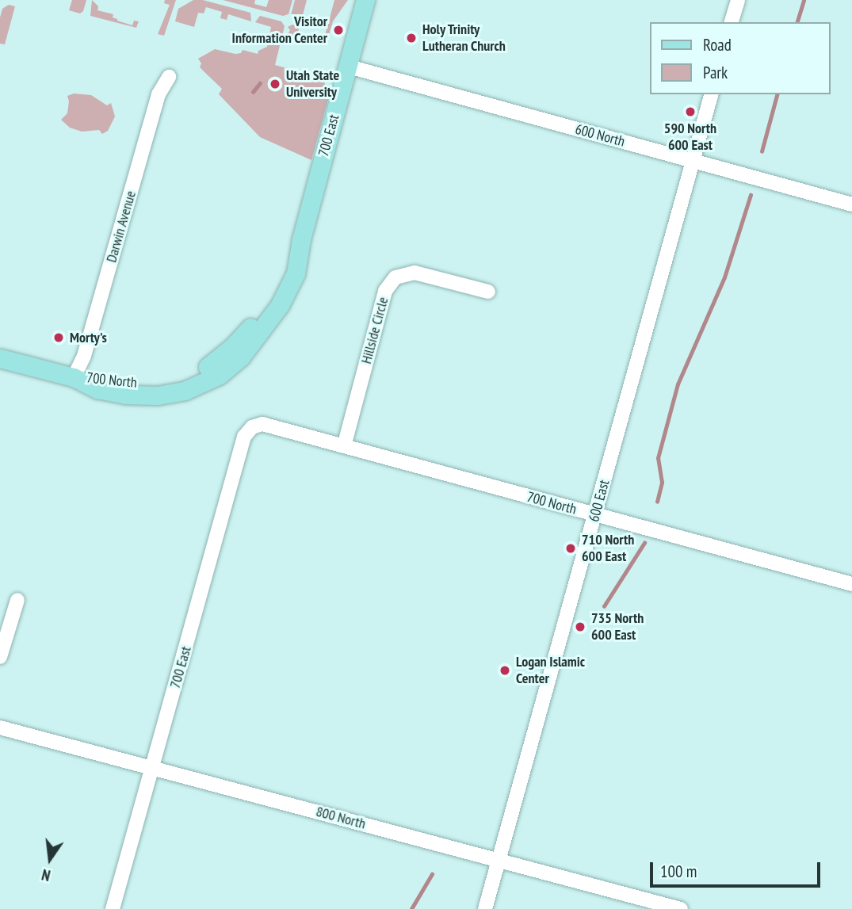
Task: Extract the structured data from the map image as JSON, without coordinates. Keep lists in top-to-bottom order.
{
  "streets": {
    "main road": ["700 East", "700 North"],
    "street": [
      "600 North",
      "Darwin Avenue",
      "Hillside Circle",
      "600 East",
      "800 North"
    ]
  },
  "crossings": [
    ["700 East", "600 North"],
    ["700 East", "700 North"],
    ["700 East", "800 North"],
    ["600 North", "600 East"],
    ["Darwin Avenue", "700 North"],
    ["Hillside Circle", "700 North"],
    ["700 North", "600 East"],
    ["600 East", "800 North"]
  ],
  "places": [
    "Visitor Information Center",
    "Holy Trinity Lutheran Church",
    "Utah State University",
    "590 North 600 East",
    "Morty's",
    "710 North 600 East",
    "735 North 600 East",
    "Logan Islamic Center"
  ],
  "legend": ["Road", "Park"],
  "scale_bar": "100 m",
  "north": "bottom"
}
